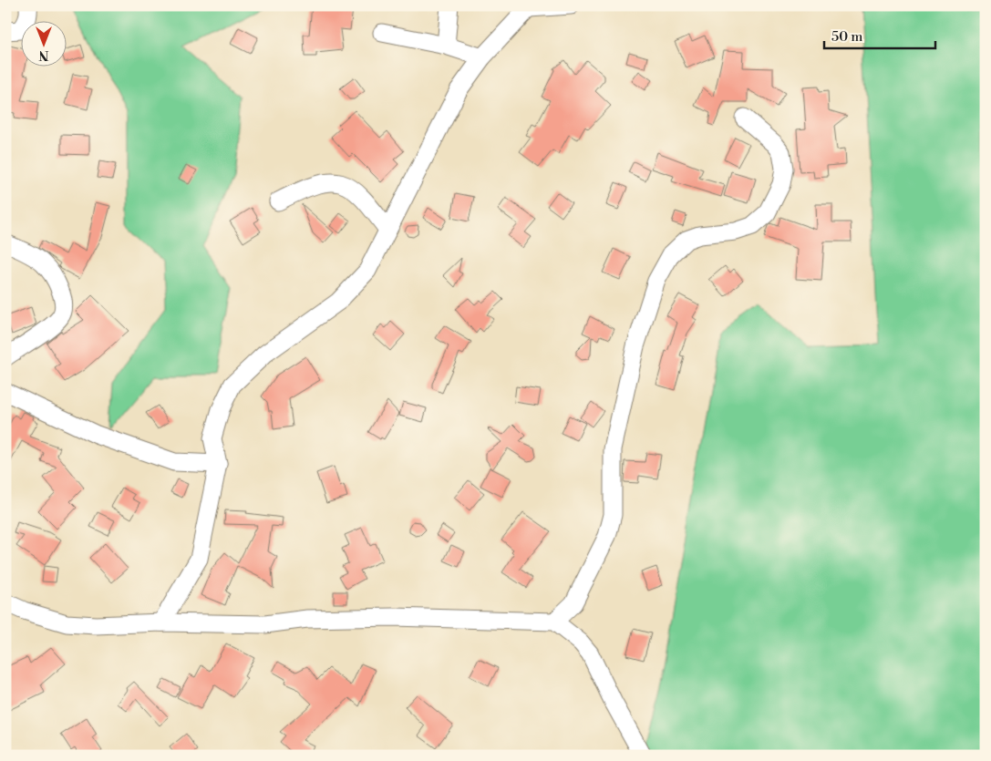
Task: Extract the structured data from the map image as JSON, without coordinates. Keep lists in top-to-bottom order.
{
  "scale_bar": "50 m",
  "north": "bottom"
}
